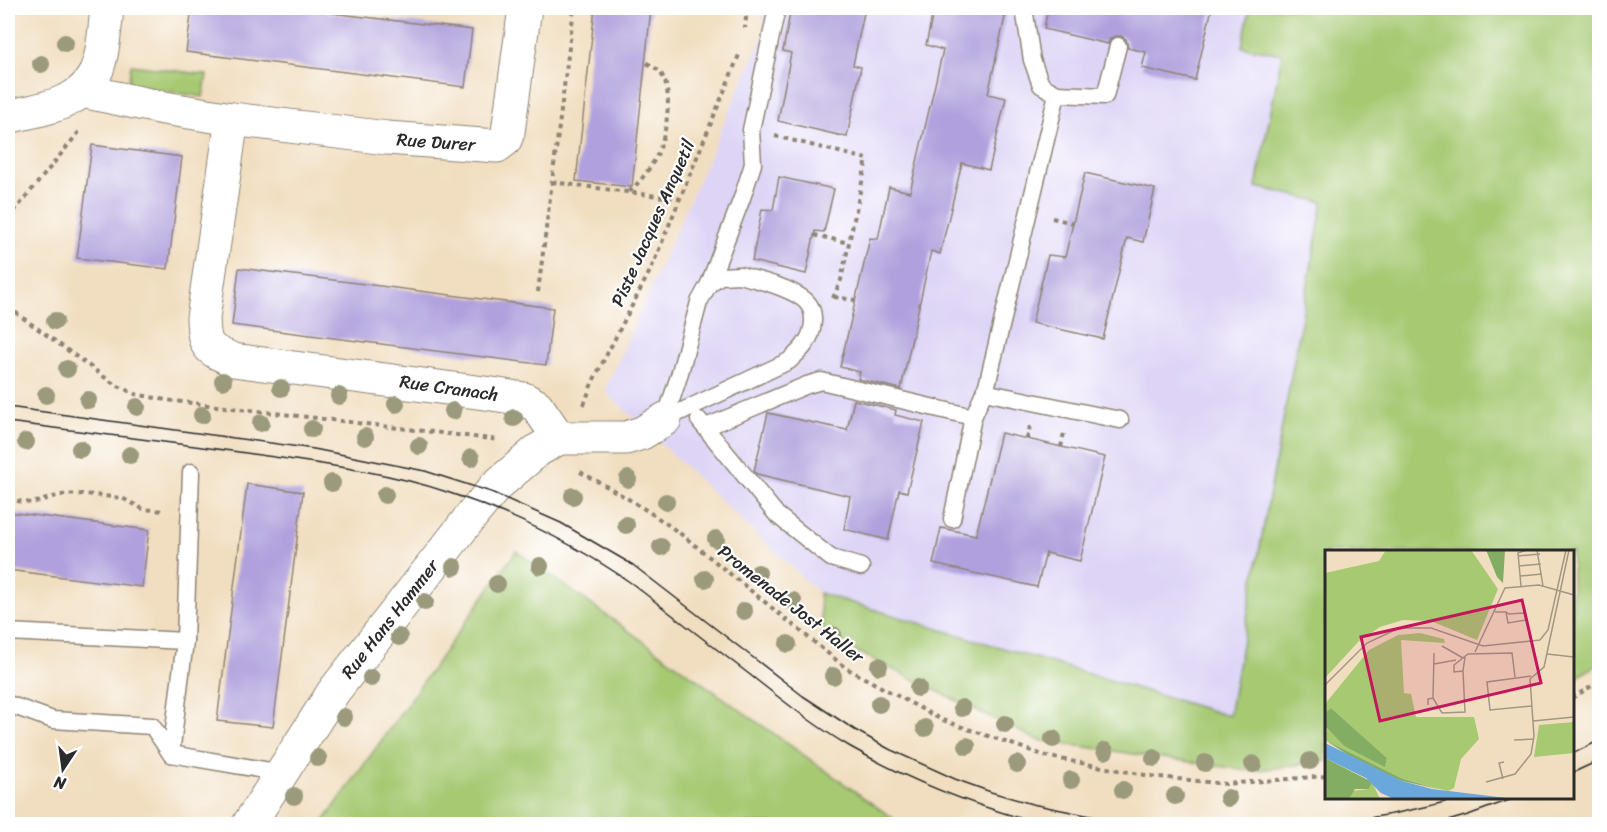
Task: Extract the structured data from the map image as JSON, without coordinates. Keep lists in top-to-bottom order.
{
  "streets": {
    "street": ["Rue Durer", "Rue Cranach", "Rue Hans Hammer"],
    "path": ["Piste Jacques Anquetil", "Promenade Jost Haller"]
  },
  "crossings": [
    ["Rue Durer", "Rue Cranach"],
    ["Piste Jacques Anquetil", "Rue Cranach"],
    ["Piste Jacques Anquetil", "Promenade Jost Haller"],
    ["Piste Jacques Anquetil", "Rue Hans Hammer"],
    ["Rue Cranach", "Promenade Jost Haller"],
    ["Rue Cranach", "Rue Hans Hammer"],
    ["Promenade Jost Haller", "Rue Hans Hammer"]
  ],
  "north": "bottom"
}
